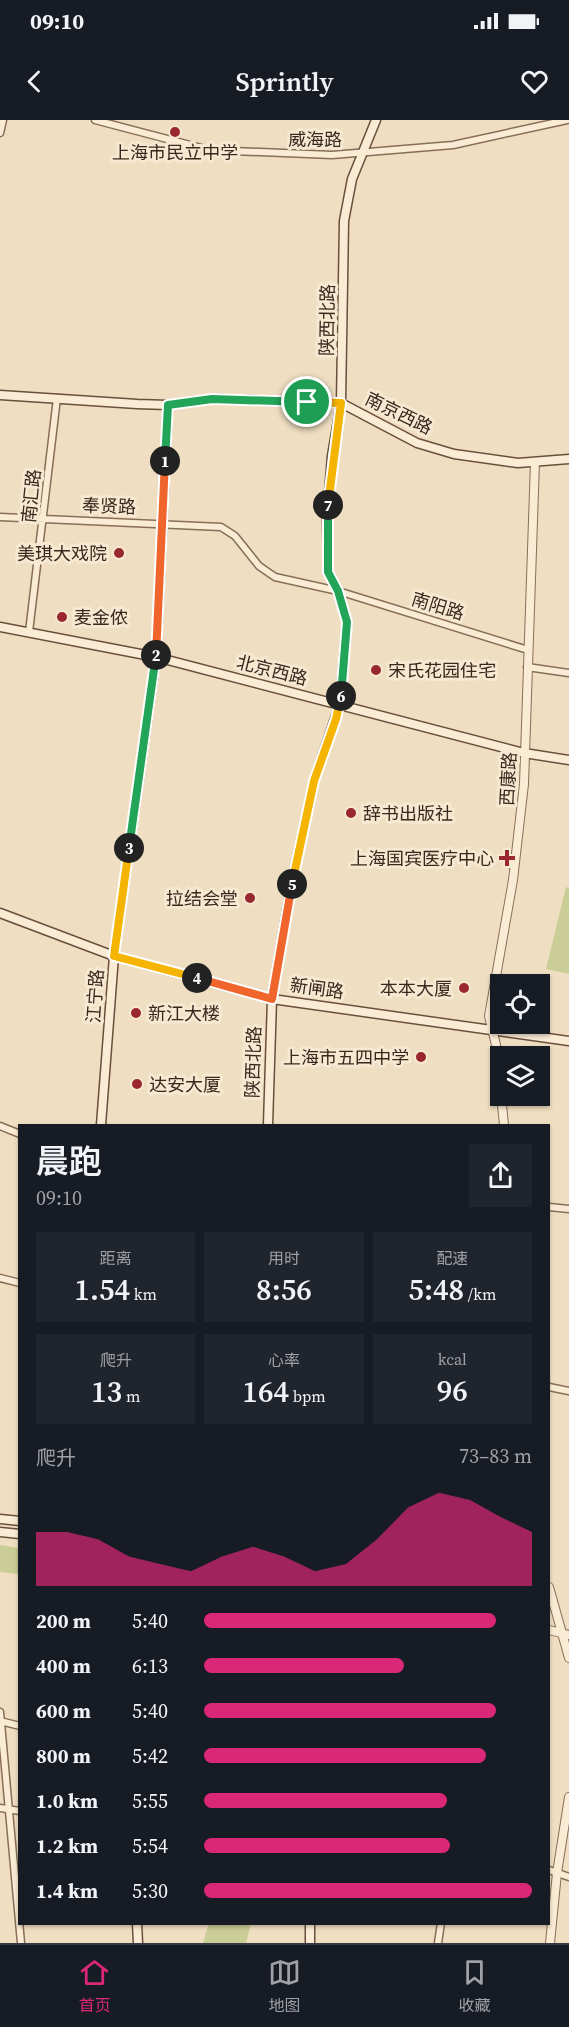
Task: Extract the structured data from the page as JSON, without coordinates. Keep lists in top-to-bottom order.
{
  "streets": {
    "main road": [
      "陕西北路",
      "南京西路",
      "北京西路",
      "新闸路",
      "江宁路"
    ],
    "street": [
      "威海路",
      "南汇路",
      "奉贤路",
      "南阳路",
      "西康路"
    ]
  },
  "crossings": [
    ["威海路", "陕西北路"],
    ["陕西北路", "南京西路"],
    ["陕西北路", "奉贤路"],
    ["陕西北路", "南阳路"],
    ["陕西北路", "北京西路"],
    ["陕西北路", "新闸路"],
    ["南京西路", "南汇路"],
    ["南京西路", "西康路"],
    ["南京西路", "江宁路"],
    ["南汇路", "奉贤路"],
    ["南汇路", "北京西路"],
    ["奉贤路", "南阳路"],
    ["奉贤路", "江宁路"],
    ["南阳路", "西康路"],
    ["北京西路", "西康路"],
    ["北京西路", "江宁路"],
    ["新闸路", "江宁路"]
  ],
  "places": {
    "other": [
      "上海市民立中学",
      "美琪大戏院",
      "麦金侬",
      "宋氏花园住宅",
      "辞书出版社",
      "拉结会堂",
      "本本大厦",
      "新江大楼",
      "上海市五四中学",
      "达安大厦"
    ],
    "health": ["上海国宾医疗中心"]
  },
  "page": {
    "status": "09:10",
    "header": "Sprintly",
    "pins": [
      "1",
      "7",
      "2",
      "6",
      "3",
      "5",
      "4"
    ],
    "heading": ["晨跑", "09:10"],
    "stats": [
      ["距离", "1.54 km"],
      ["用时", "8:56"],
      ["配速", "5:48 /km"],
      ["爬升", "13 m"],
      ["心率", "164 bpm"],
      ["kcal", "96"]
    ],
    "chart": ["爬升", "73–83 m"],
    "list": [
      {
        "name": "200 m",
        "note": "5:40"
      },
      {
        "name": "400 m",
        "note": "6:13"
      },
      {
        "name": "600 m",
        "note": "5:40"
      },
      {
        "name": "800 m",
        "note": "5:42"
      },
      {
        "name": "1.0 km",
        "note": "5:55"
      },
      {
        "name": "1.2 km",
        "note": "5:54"
      },
      {
        "name": "1.4 km",
        "note": "5:30"
      }
    ],
    "tabs": ["首页", "地图", "收藏"]
  }
}
